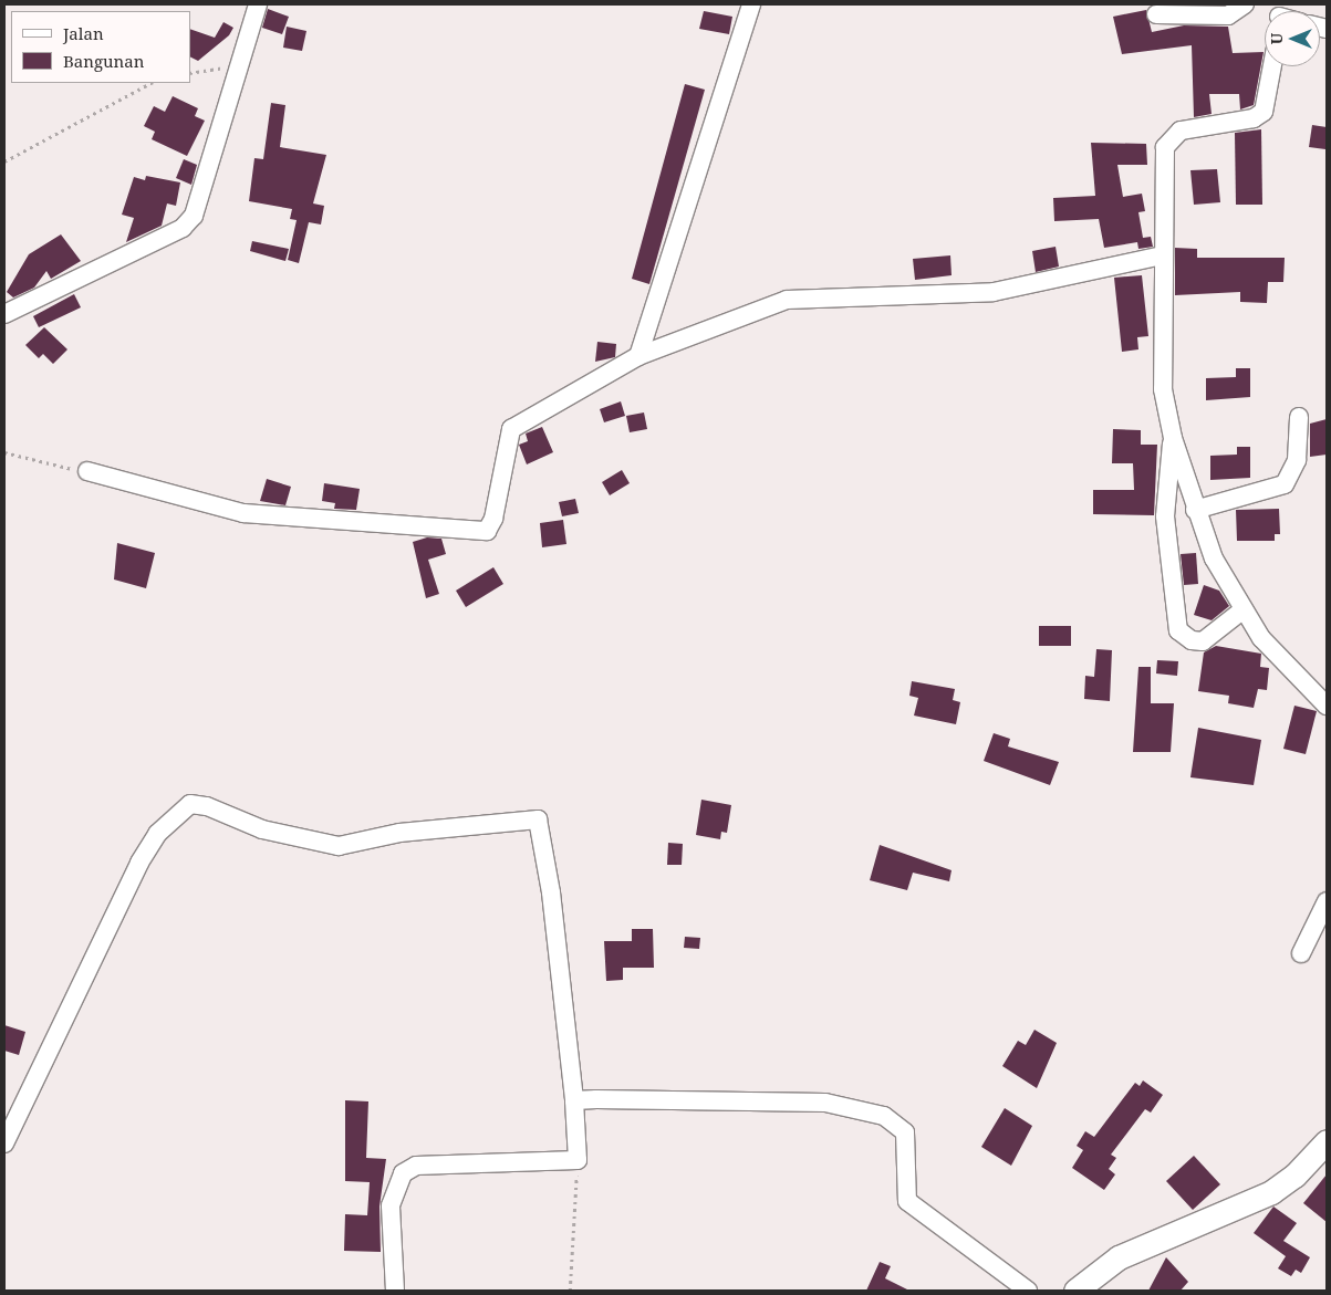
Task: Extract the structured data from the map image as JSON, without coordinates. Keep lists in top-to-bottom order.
{
  "legend": ["Jalan", "Bangunan"],
  "north": "left"
}
